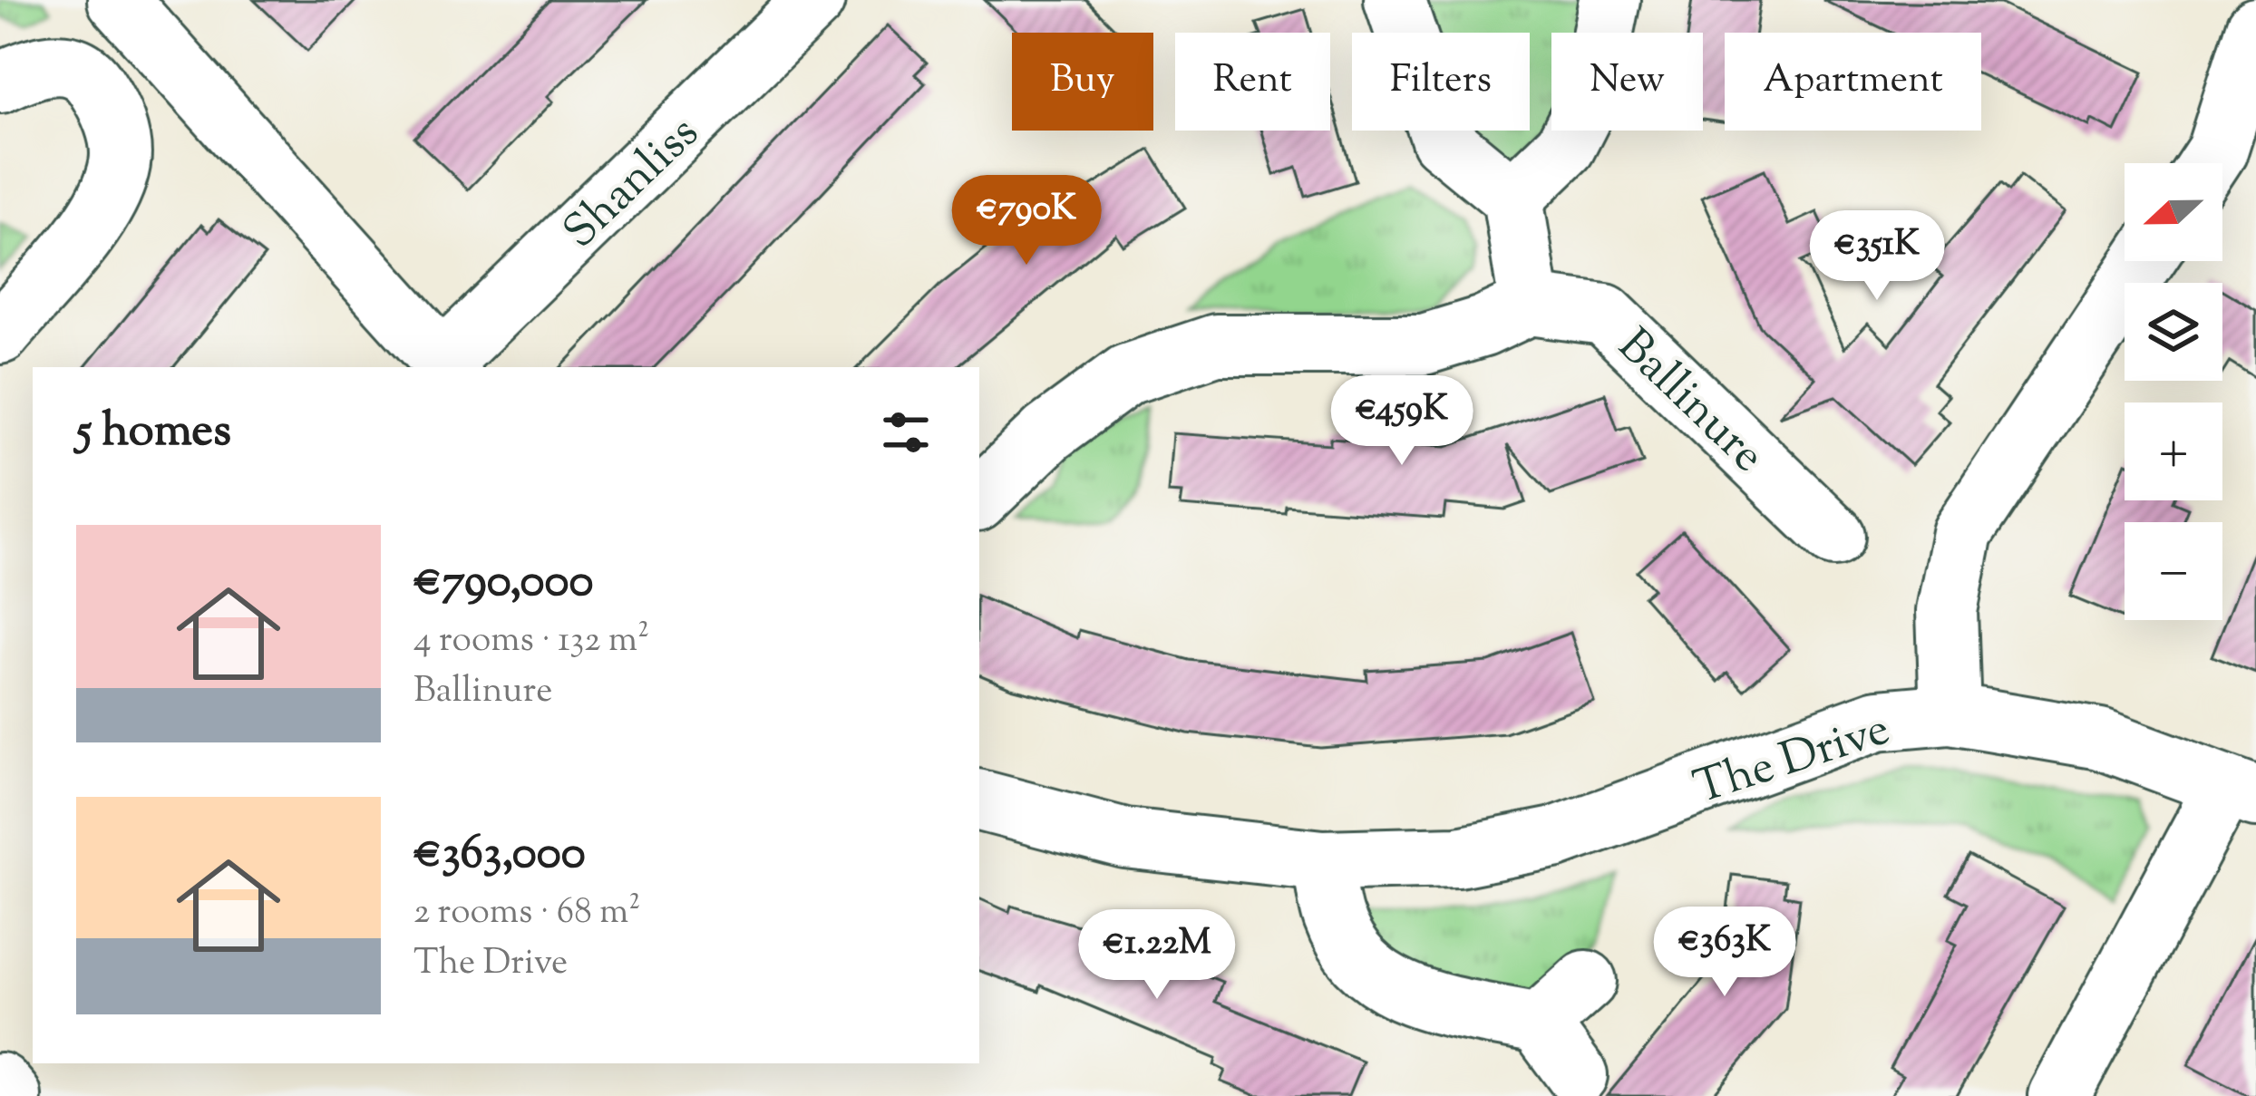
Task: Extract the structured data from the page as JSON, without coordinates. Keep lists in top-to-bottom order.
{
  "streets": {
    "street": ["Shanliss", "Ballinure", "The Drive"]
  },
  "north": "left",
  "page": {
    "chip": [
      "Buy",
      "Rent",
      "Filters",
      "New",
      "Apartment"
    ],
    "map_buttons": ["+", "−"],
    "price": [
      "€790K",
      "€351K",
      "€459K",
      "€363K",
      "€1.22M"
    ],
    "heading": "5 homes",
    "list": [
      {
        "name": "€790,000",
        "note": "4 rooms · 132 m² · Ballinure"
      },
      {
        "name": "€363,000",
        "note": "2 rooms · 68 m² · The Drive"
      }
    ]
  }
}
